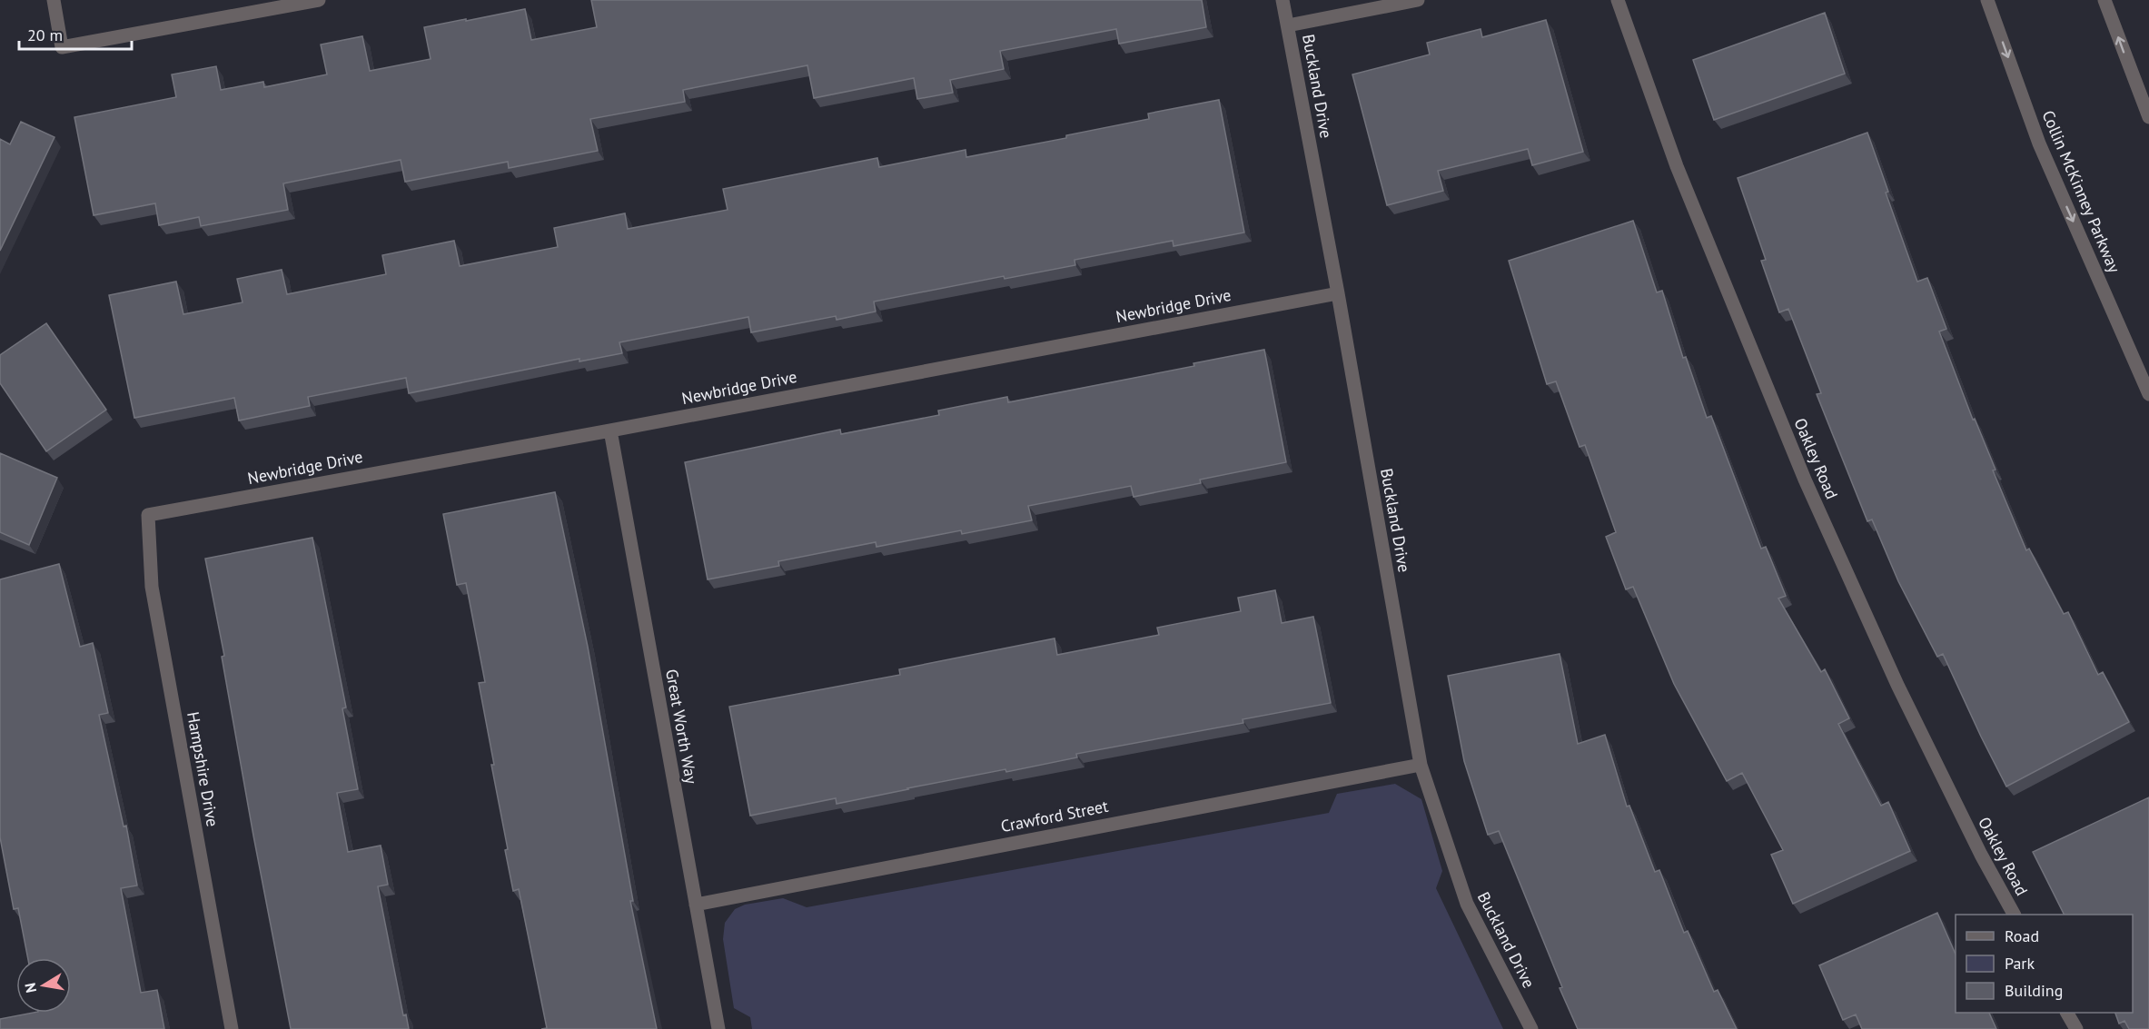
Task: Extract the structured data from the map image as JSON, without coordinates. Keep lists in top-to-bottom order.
{
  "streets": {
    "street": [
      "Buckland Drive",
      "Collin McKinney Parkway",
      "Newbridge Drive",
      "Oakley Road",
      "Great Worth Way",
      "Hampshire Drive",
      "Crawford Street"
    ]
  },
  "crossings": [
    ["Buckland Drive", "Newbridge Drive"],
    ["Buckland Drive", "Crawford Street"],
    ["Newbridge Drive", "Great Worth Way"],
    ["Newbridge Drive", "Hampshire Drive"],
    ["Great Worth Way", "Crawford Street"]
  ],
  "one_way": ["Collin McKinney Parkway"],
  "legend": ["Road", "Park", "Building"],
  "scale_bar": "20 m",
  "north": "left"
}
